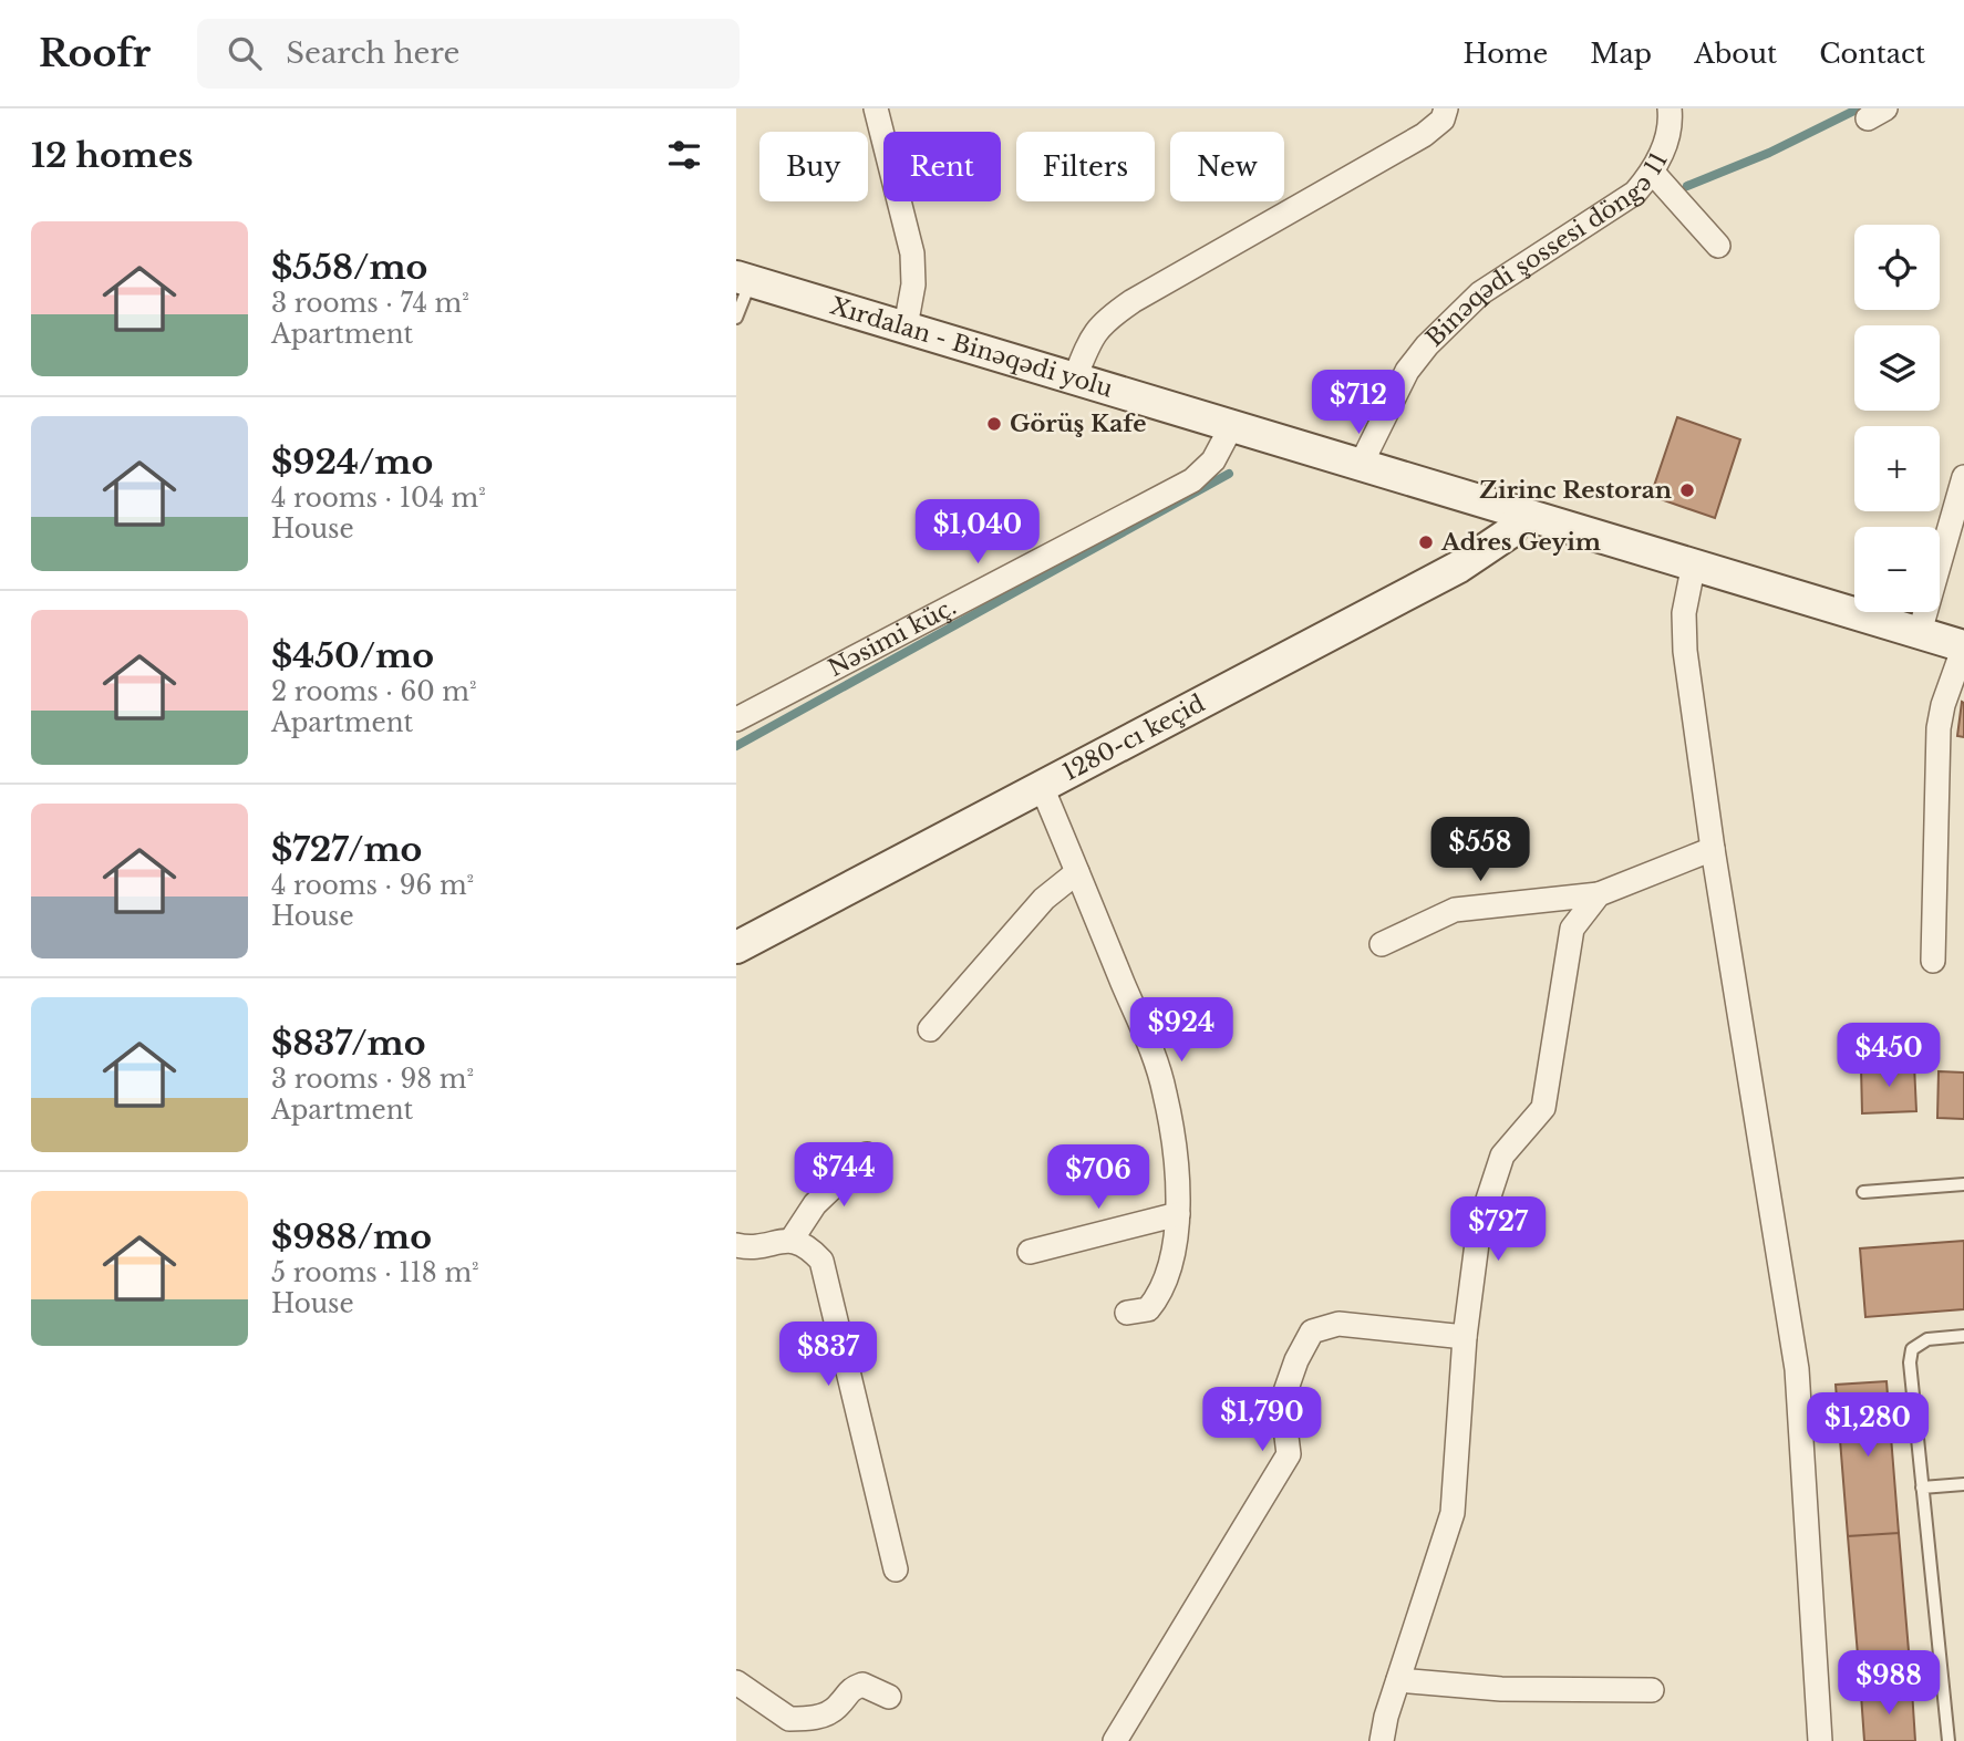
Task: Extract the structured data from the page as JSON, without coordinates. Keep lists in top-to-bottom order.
{
  "streets": {
    "main road": ["Xırdalan - Binəqədi yolu", "1280-cı keçid"],
    "street": ["Binəqədi şossesi döngə 11", "Nəsimi küç."]
  },
  "crossings": [
    ["Binəqədi şossesi döngə 11", "Xırdalan - Binəqədi yolu"],
    ["Xırdalan - Binəqədi yolu", "Nəsimi küç."],
    ["Xırdalan - Binəqədi yolu", "1280-cı keçid"]
  ],
  "places": ["Görüş Kafe", "Zirinc Restoran", "Adres Geyim"],
  "page": {
    "header": "Roofr",
    "search": "Search here",
    "nav": [
      "Home",
      "Map",
      "About",
      "Contact"
    ],
    "heading": "12 homes",
    "chip": [
      "Buy",
      "Rent",
      "Filters",
      "New"
    ],
    "list": [
      {
        "name": "$558/mo",
        "note": "3 rooms · 74 m² · Apartment"
      },
      {
        "name": "$924/mo",
        "note": "4 rooms · 104 m² · House"
      },
      {
        "name": "$450/mo",
        "note": "2 rooms · 60 m² · Apartment"
      },
      {
        "name": "$727/mo",
        "note": "4 rooms · 96 m² · House"
      },
      {
        "name": "$837/mo",
        "note": "3 rooms · 98 m² · Apartment"
      },
      {
        "name": "$988/mo",
        "note": "5 rooms · 118 m² · House"
      }
    ],
    "map_buttons": ["+", "−"],
    "price": [
      "$712",
      "$1,040",
      "$558",
      "$924",
      "$450",
      "$744",
      "$706",
      "$727",
      "$837",
      "$1,790",
      "$1,280",
      "$988"
    ]
  }
}
